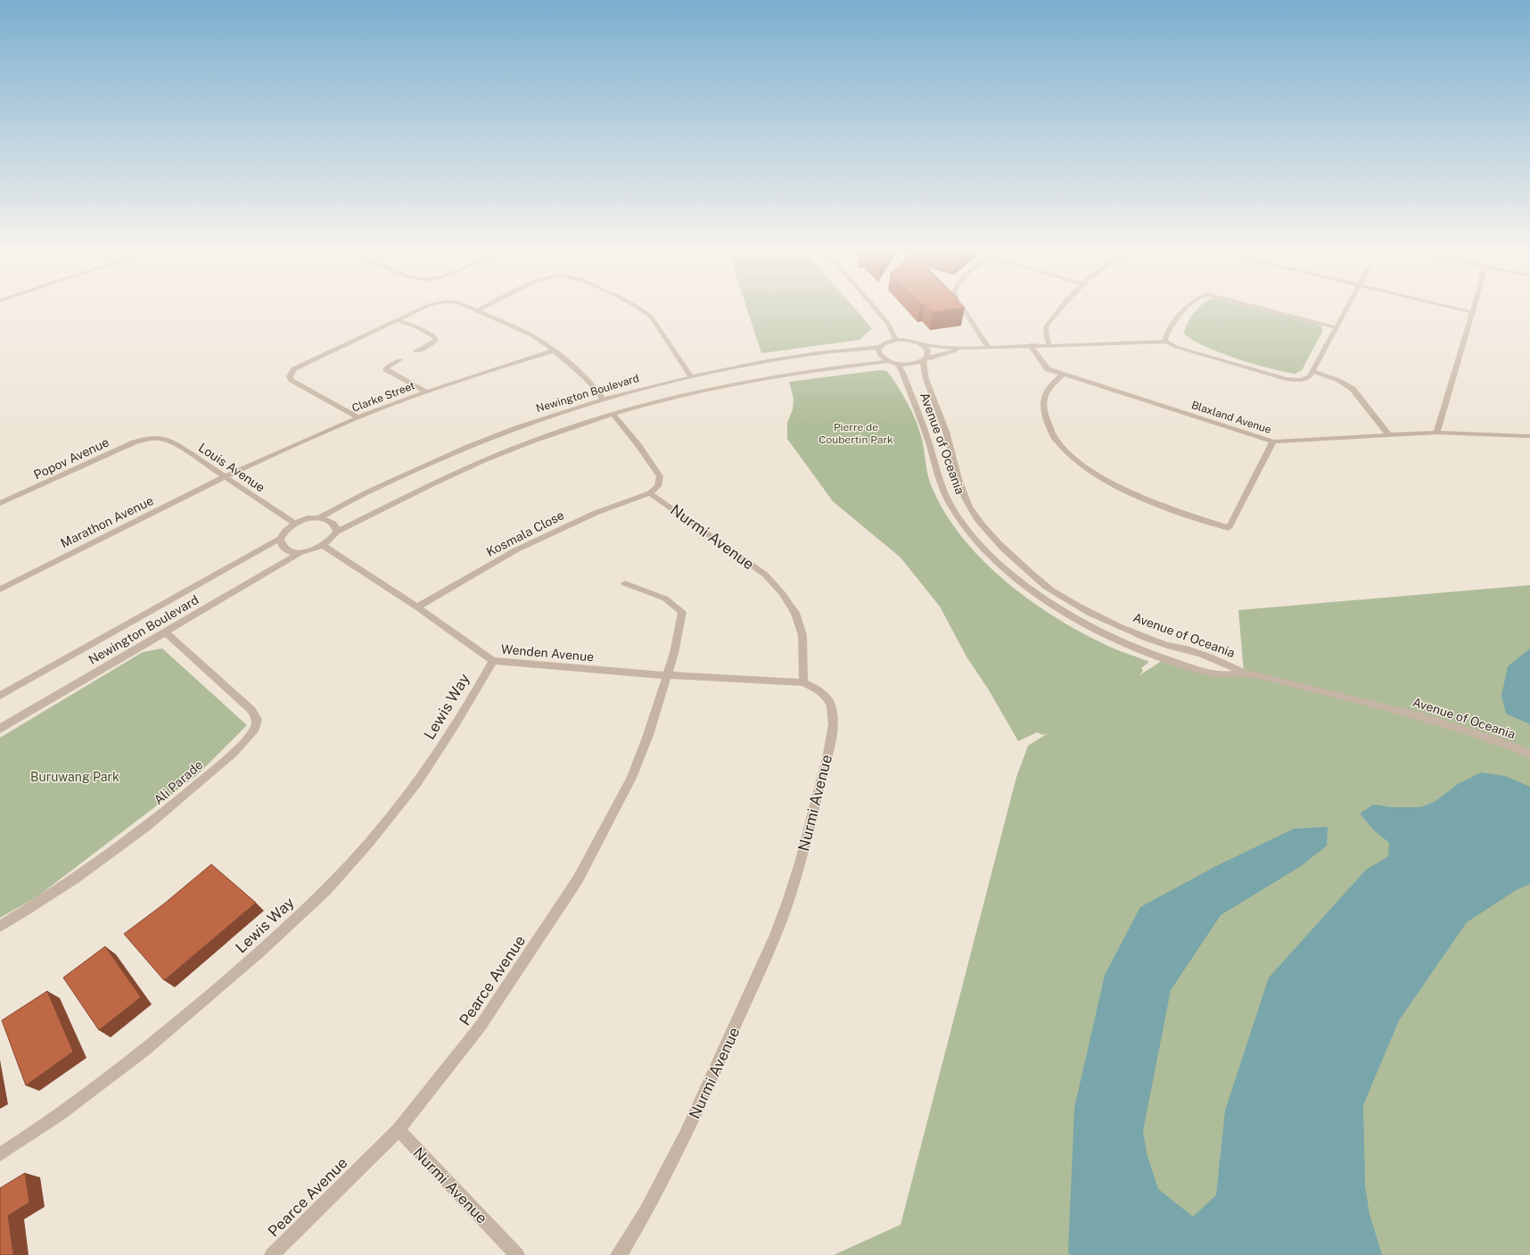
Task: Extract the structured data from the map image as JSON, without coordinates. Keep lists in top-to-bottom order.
{
  "streets": {
    "street": [
      "Newington Boulevard",
      "Clarke Street",
      "Blaxland Avenue",
      "Avenue of Oceania",
      "Popov Avenue",
      "Louis Avenue",
      "Marathon Avenue",
      "Kosmala Close",
      "Nurmi Avenue",
      "Wenden Avenue",
      "Lewis Way",
      "Ali Parade",
      "Pearce Avenue"
    ]
  },
  "crossings": [
    ["Newington Boulevard", "Louis Avenue"],
    ["Newington Boulevard", "Wenden Avenue"],
    ["Newington Boulevard", "Ali Parade"],
    ["Clarke Street", "Louis Avenue"],
    ["Clarke Street", "Marathon Avenue"],
    ["Popov Avenue", "Louis Avenue"],
    ["Louis Avenue", "Marathon Avenue"],
    ["Louis Avenue", "Wenden Avenue"],
    ["Kosmala Close", "Nurmi Avenue"],
    ["Kosmala Close", "Wenden Avenue"],
    ["Nurmi Avenue", "Wenden Avenue"],
    ["Nurmi Avenue", "Pearce Avenue"],
    ["Wenden Avenue", "Lewis Way"],
    ["Wenden Avenue", "Pearce Avenue"]
  ],
  "parks": ["Pierre de Coubertin Park", "Buruwang Park"]
}
